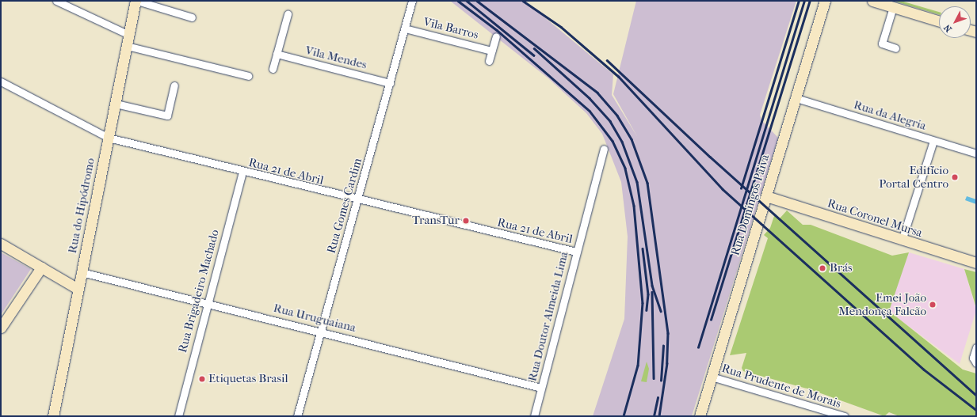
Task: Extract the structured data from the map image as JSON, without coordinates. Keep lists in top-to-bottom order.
{
  "streets": {
    "street": [
      "Vila Barros",
      "Vila Mendes",
      "Rua da Alegria",
      "Rua 21 de Abril",
      "Rua Domingos Paiva",
      "Rua do Hipódromo",
      "Rua Gomes Cardim",
      "Rua Coronel Mursa",
      "Rua Brigadeiro Machado",
      "Rua Doutor Almeida Lima",
      "Rua Uruguaiana",
      "Rua Prudente de Morais"
    ]
  },
  "crossings": [
    ["Vila Barros", "Rua Gomes Cardim"],
    ["Vila Mendes", "Rua Gomes Cardim"],
    ["Rua da Alegria", "Rua Domingos Paiva"],
    ["Rua 21 de Abril", "Rua do Hipódromo"],
    ["Rua 21 de Abril", "Rua Gomes Cardim"],
    ["Rua 21 de Abril", "Rua Brigadeiro Machado"],
    ["Rua 21 de Abril", "Rua Doutor Almeida Lima"],
    ["Rua Domingos Paiva", "Rua Coronel Mursa"],
    ["Rua Domingos Paiva", "Rua Prudente de Morais"],
    ["Rua do Hipódromo", "Rua Uruguaiana"],
    ["Rua Gomes Cardim", "Rua Uruguaiana"],
    ["Rua Brigadeiro Machado", "Rua Uruguaiana"],
    ["Rua Doutor Almeida Lima", "Rua Uruguaiana"]
  ],
  "places": [
    "Edifício Portal Centro",
    "TransTur",
    "Brás",
    "Emei João Mendonça Falcão",
    "Etiquetas Brasil"
  ],
  "north": "bottom left"
}
